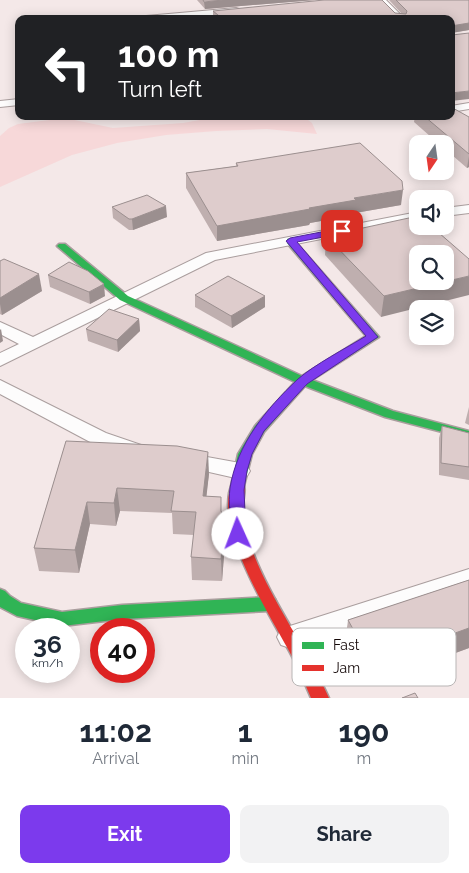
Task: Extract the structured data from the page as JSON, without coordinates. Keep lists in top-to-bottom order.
{
  "legend": ["Fast", "Jam"],
  "north": "bottom",
  "page": {
    "turn": ["100 m", "Turn left"],
    "speed": "36 km/h",
    "limit": "40",
    "eta": [
      "11:02",
      "Arrival",
      "1",
      "min",
      "190",
      "m"
    ],
    "buttons": ["Exit", "Share"]
  }
}
